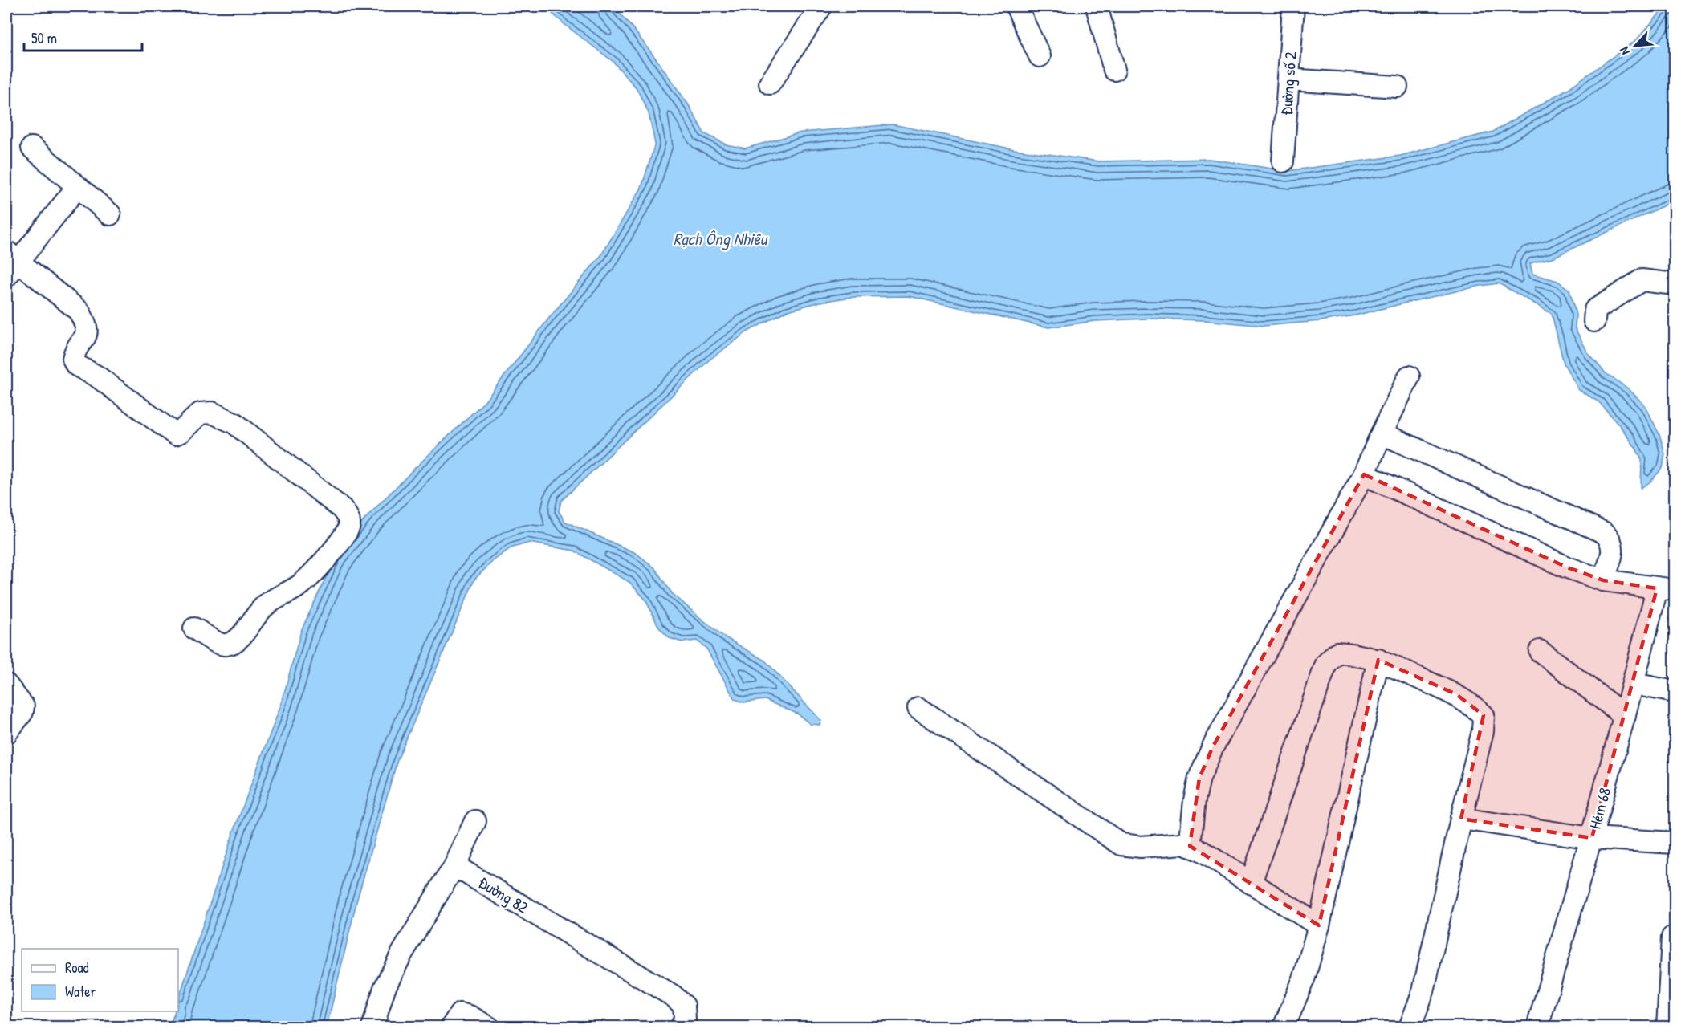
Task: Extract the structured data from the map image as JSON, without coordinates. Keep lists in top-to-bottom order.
{
  "streets": {
    "street": ["Đường số 2", "Hẻm 68", "Đường 82"]
  },
  "water": ["Rạch Ông Nhiêu"],
  "legend": ["Road", "Water"],
  "scale_bar": "50 m",
  "north": "bottom left"
}
